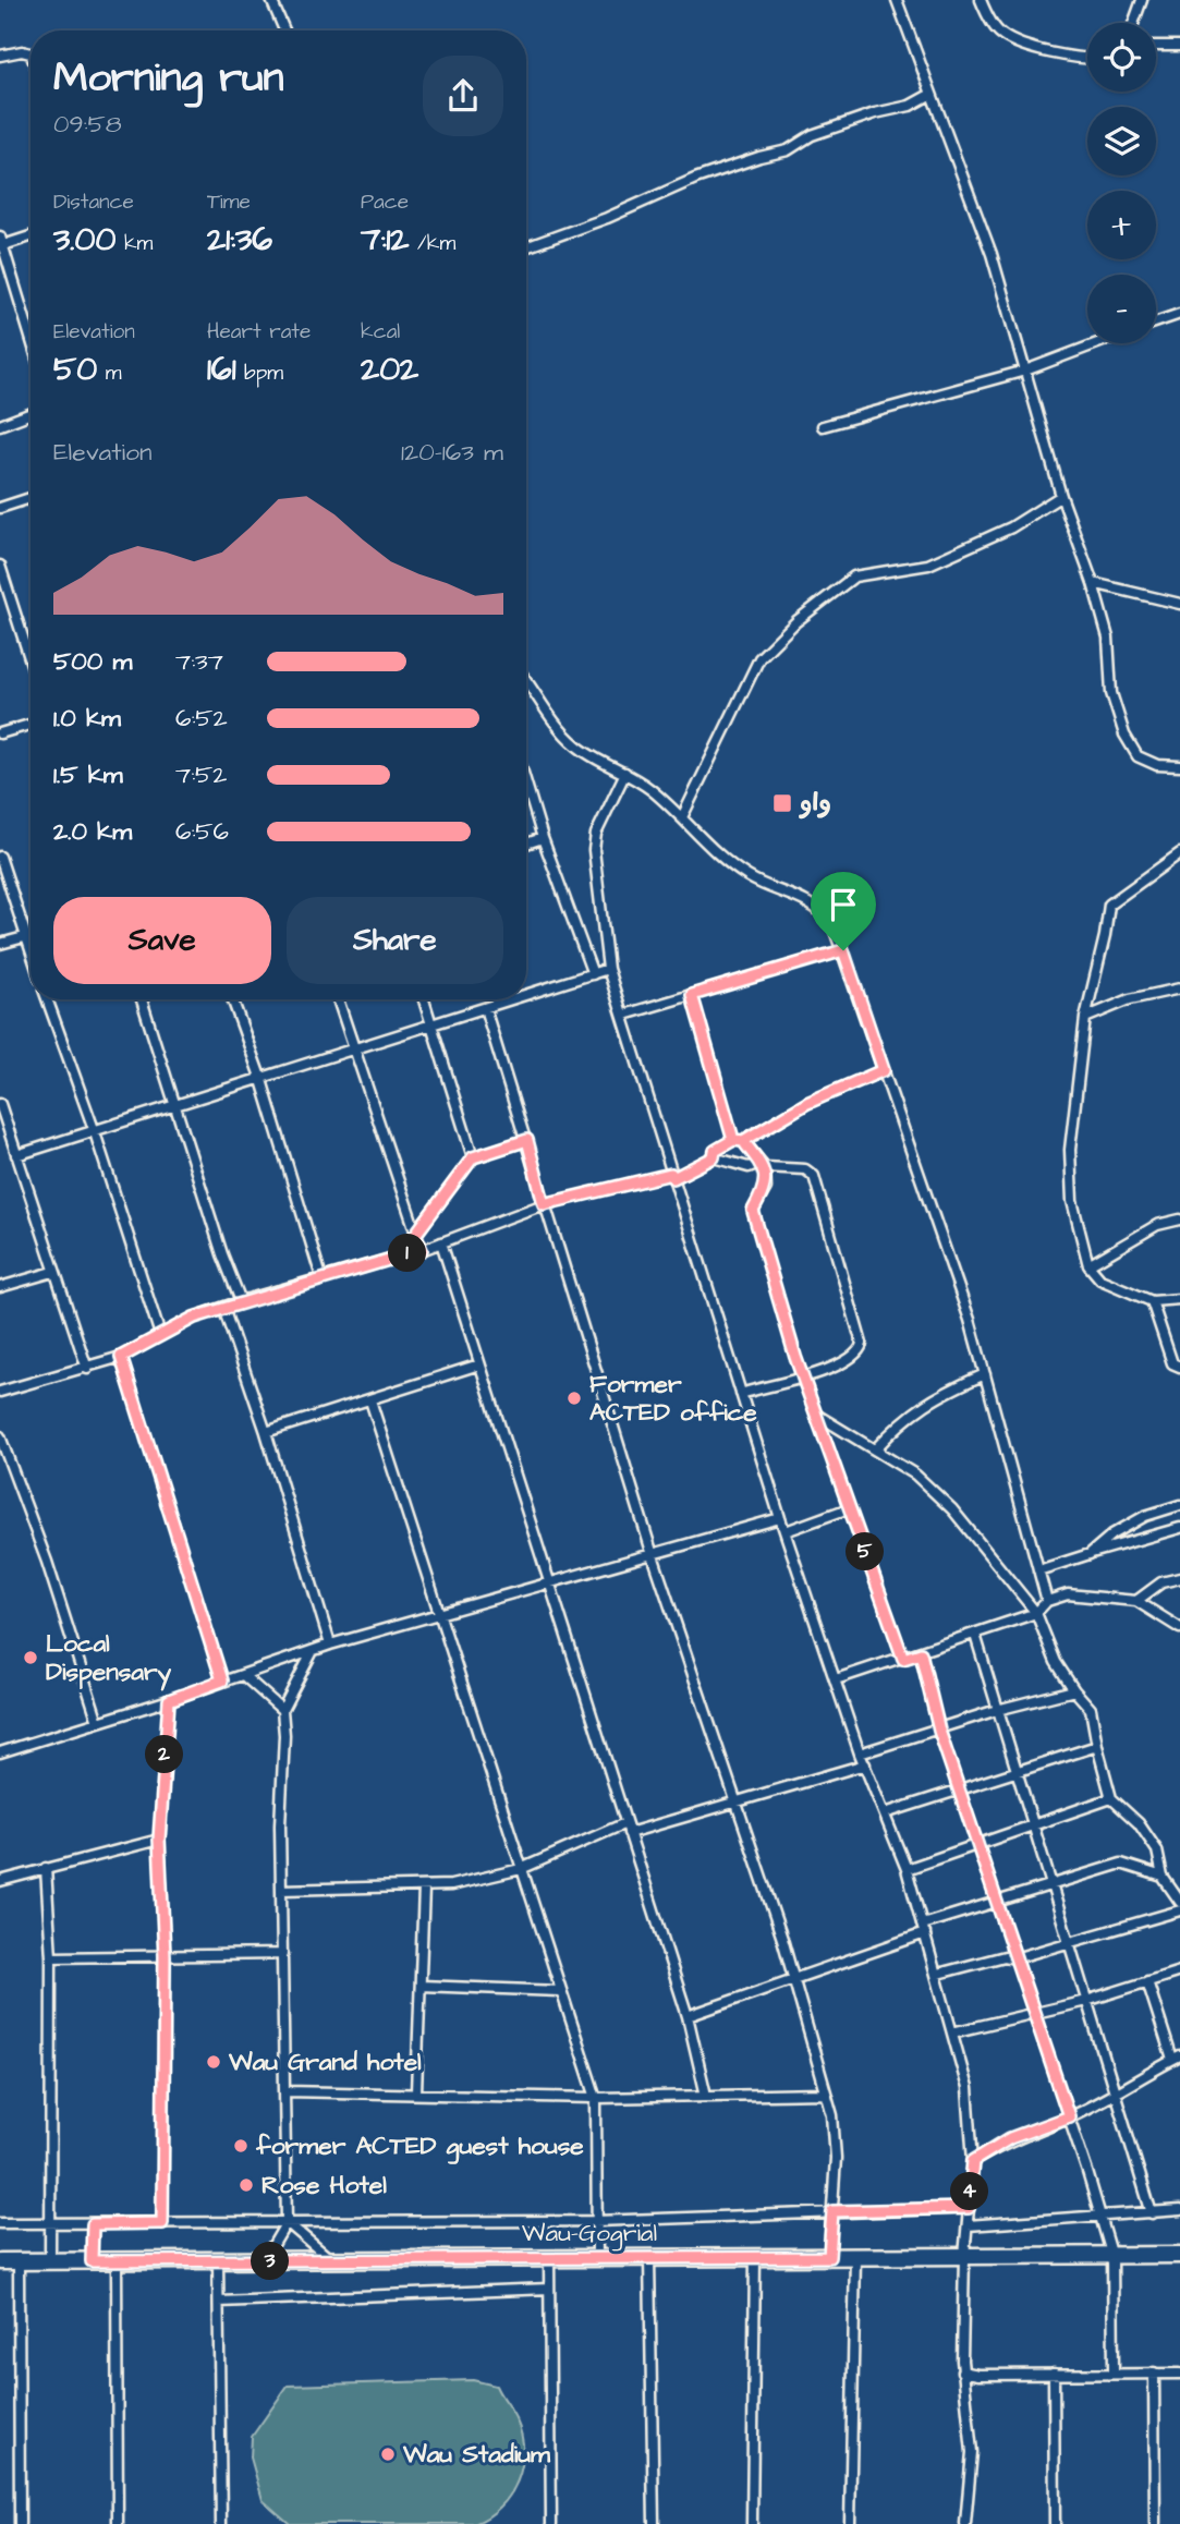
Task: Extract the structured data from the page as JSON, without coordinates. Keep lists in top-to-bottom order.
{
  "streets": {
    "main road": ["Wau-Gogrial"]
  },
  "places": {
    "transit": ["واو"],
    "other": [
      "Former ACTED office",
      "Local Dispensary",
      "Wau Grand hotel",
      "former ACTED guest house",
      "Rose Hotel",
      "Wau Stadium"
    ]
  },
  "page": {
    "map_buttons": ["+", "−"],
    "heading": ["Morning run", "09:58"],
    "stats": [
      ["Distance", "3.00 km"],
      ["Time", "21:36"],
      ["Pace", "7:12 /km"],
      ["Elevation", "50 m"],
      ["Heart rate", "161 bpm"],
      ["kcal", "202"]
    ],
    "chart": ["Elevation", "120–163 m"],
    "list": [
      {
        "name": "500 m",
        "note": "7:37"
      },
      {
        "name": "1.0 km",
        "note": "6:52"
      },
      {
        "name": "1.5 km",
        "note": "7:52"
      },
      {
        "name": "2.0 km",
        "note": "6:56"
      }
    ],
    "buttons": ["Save", "Share"],
    "pins": [
      "1",
      "5",
      "2",
      "4",
      "3"
    ]
  }
}
